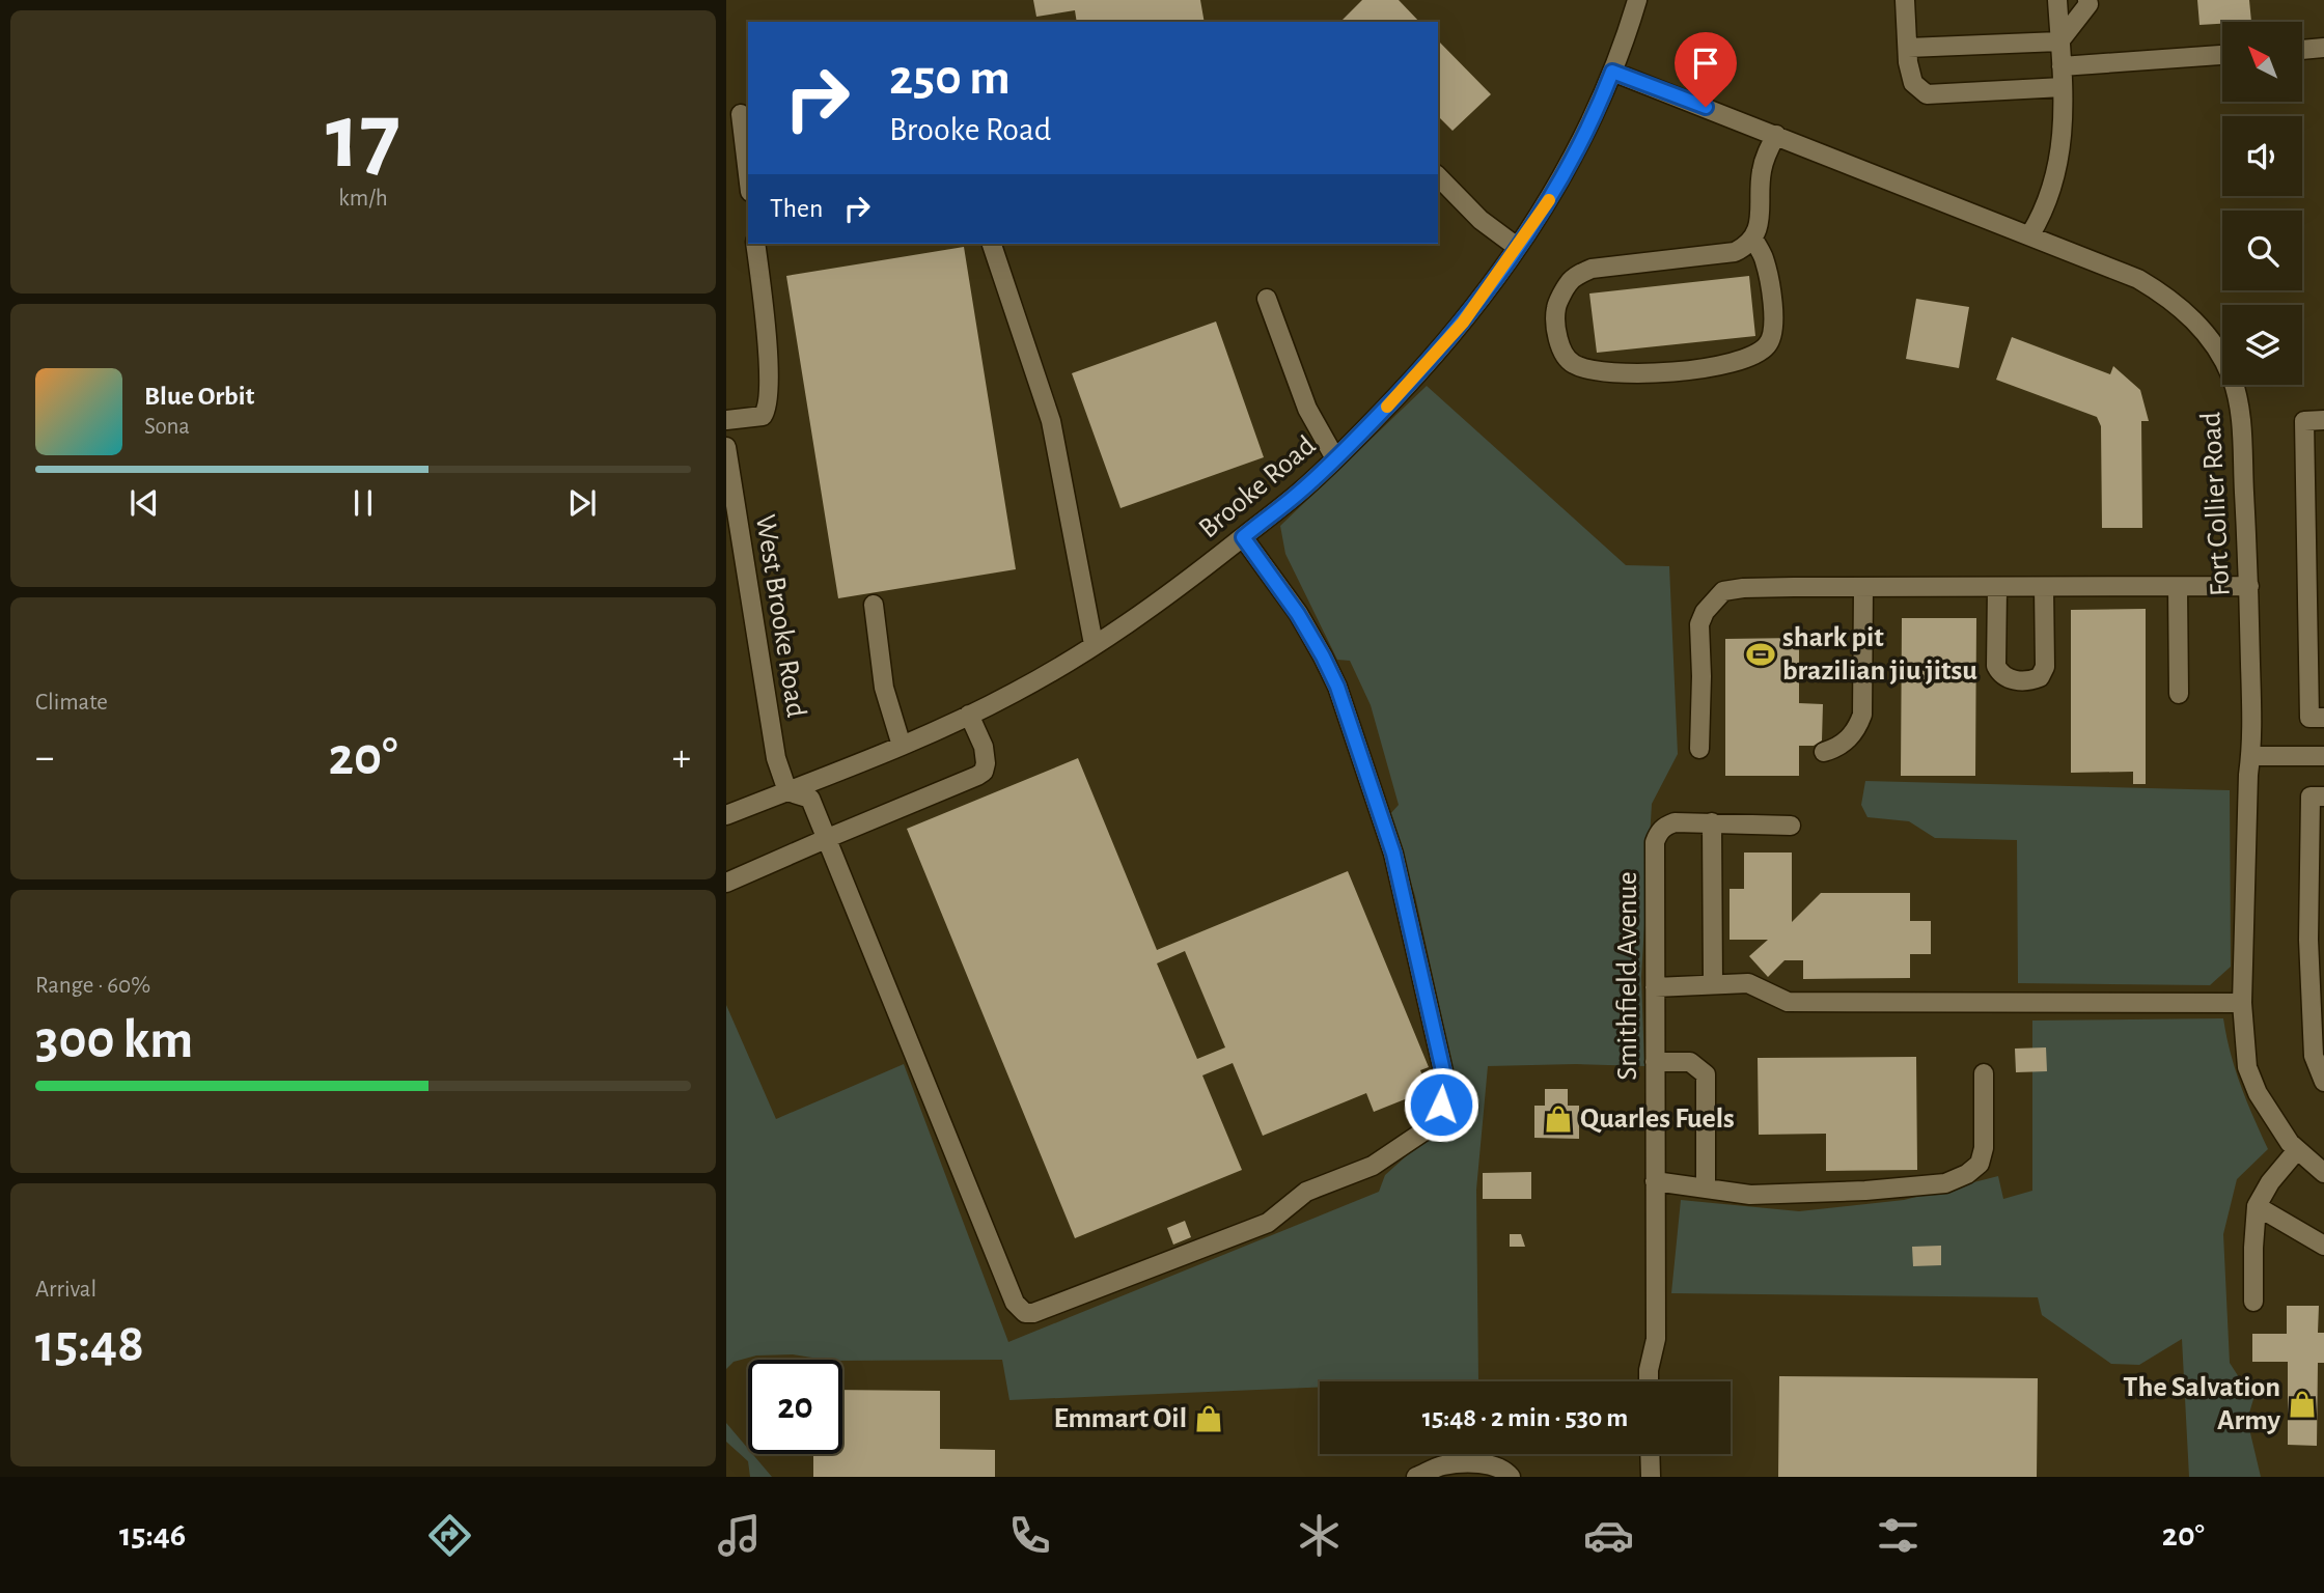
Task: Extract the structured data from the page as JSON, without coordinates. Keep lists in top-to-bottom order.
{
  "streets": {
    "street": [
      "Brooke Road",
      "Fort Collier Road",
      "West Brooke Road",
      "Smithfield Avenue"
    ]
  },
  "crossings": [
    ["Brooke Road", "Fort Collier Road"],
    ["Brooke Road", "West Brooke Road"]
  ],
  "places": {
    "sports": ["shark pit brazilian jiu jitsu"],
    "shop": ["Quarles Fuels", "The Salvation Army", "Emmart Oil"]
  },
  "north": "top left",
  "page": {
    "tile": [
      ["17", "km/h"],
      "Climate",
      ["Range · 60%", "300 km"],
      ["Arrival", "15:48"]
    ],
    "turn": ["250 m", "Brooke Road"],
    "then": "Then",
    "song": ["Blue Orbit", "Sona"],
    "heat": ["−", "20°", "+"],
    "limit": "20",
    "trip": "15:48 · 2 min · 530 m",
    "tabs": ["15:46", "20°"]
  }
}
